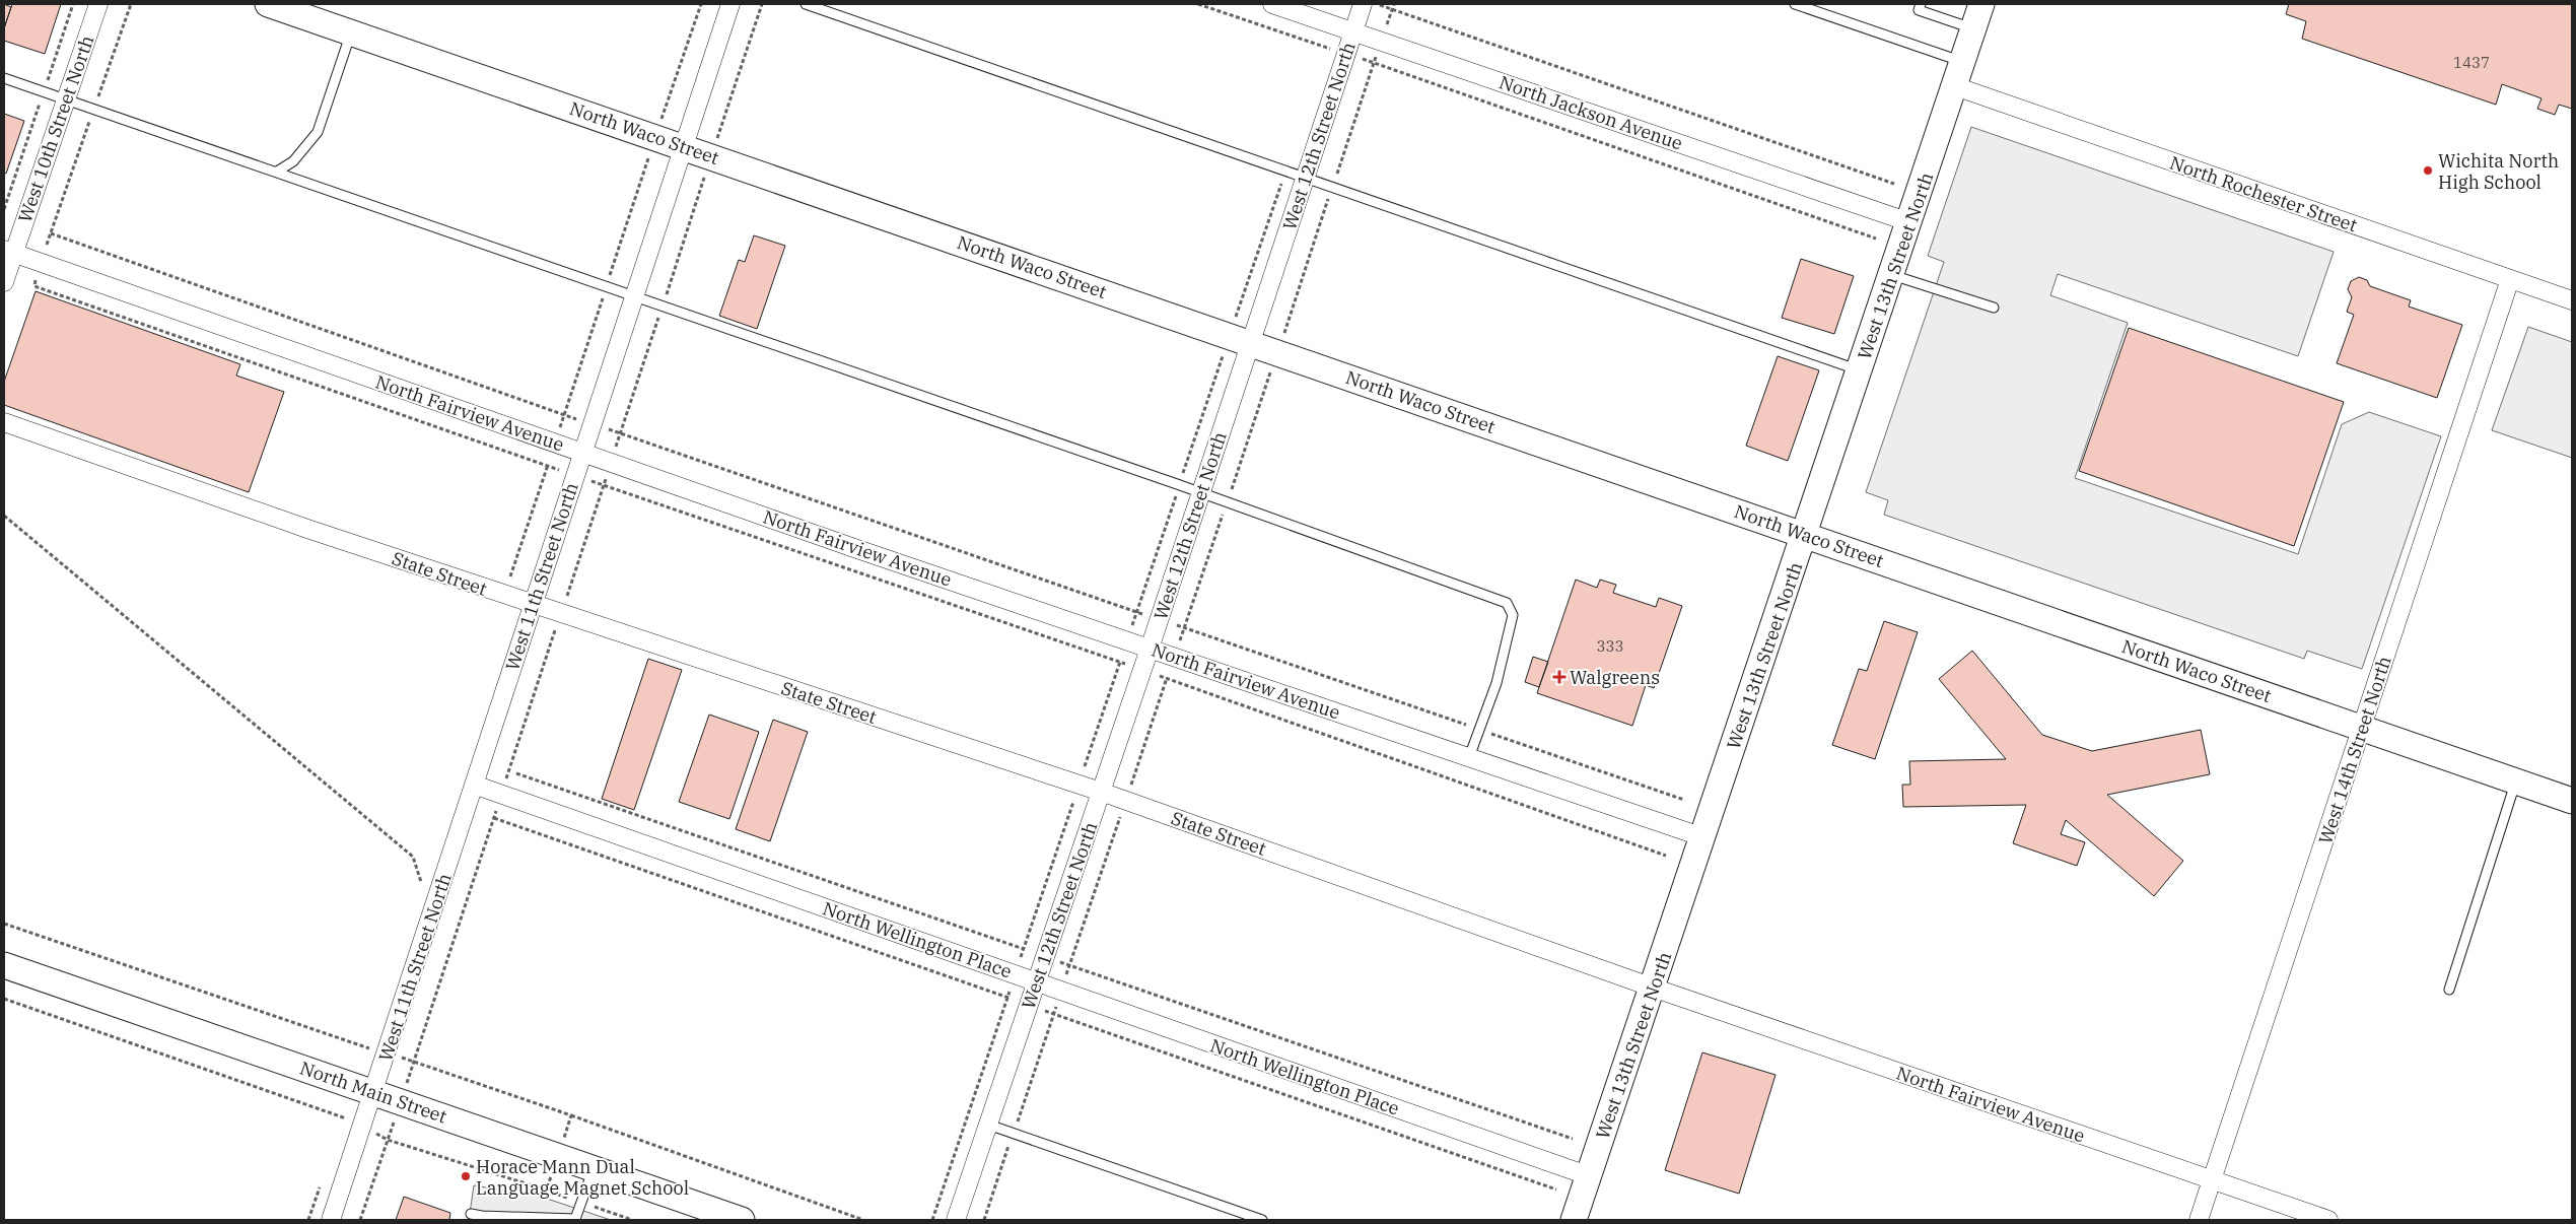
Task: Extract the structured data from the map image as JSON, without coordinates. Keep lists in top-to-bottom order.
{
  "streets": {
    "street": [
      "North Jackson Avenue",
      "West 10th Street North",
      "North Waco Street",
      "West 12th Street North",
      "North Rochester Street",
      "West 13th Street North",
      "North Fairview Avenue",
      "State Street",
      "West 11th Street North",
      "West 14th Street North",
      "North Wellington Place",
      "North Main Street"
    ]
  },
  "crossings": [
    ["North Jackson Avenue", "West 12th Street North"],
    ["North Jackson Avenue", "West 13th Street North"],
    ["West 10th Street North", "North Fairview Avenue"],
    ["North Waco Street", "West 12th Street North"],
    ["North Waco Street", "West 13th Street North"],
    ["North Waco Street", "West 11th Street North"],
    ["North Waco Street", "West 14th Street North"],
    ["West 12th Street North", "North Fairview Avenue"],
    ["West 12th Street North", "State Street"],
    ["West 12th Street North", "North Wellington Place"],
    ["North Rochester Street", "West 13th Street North"],
    ["North Rochester Street", "West 14th Street North"],
    ["West 13th Street North", "North Fairview Avenue"],
    ["West 13th Street North", "State Street"],
    ["West 13th Street North", "North Wellington Place"],
    ["North Fairview Avenue", "State Street"],
    ["North Fairview Avenue", "West 11th Street North"],
    ["North Fairview Avenue", "West 14th Street North"],
    ["State Street", "West 11th Street North"],
    ["West 11th Street North", "North Wellington Place"],
    ["West 11th Street North", "North Main Street"]
  ],
  "places": {
    "other": ["Wichita North High School", "Horace Mann Dual Language Magnet School"],
    "health": ["Walgreens"]
  },
  "house_numbers": ["1437", "333"]
}
